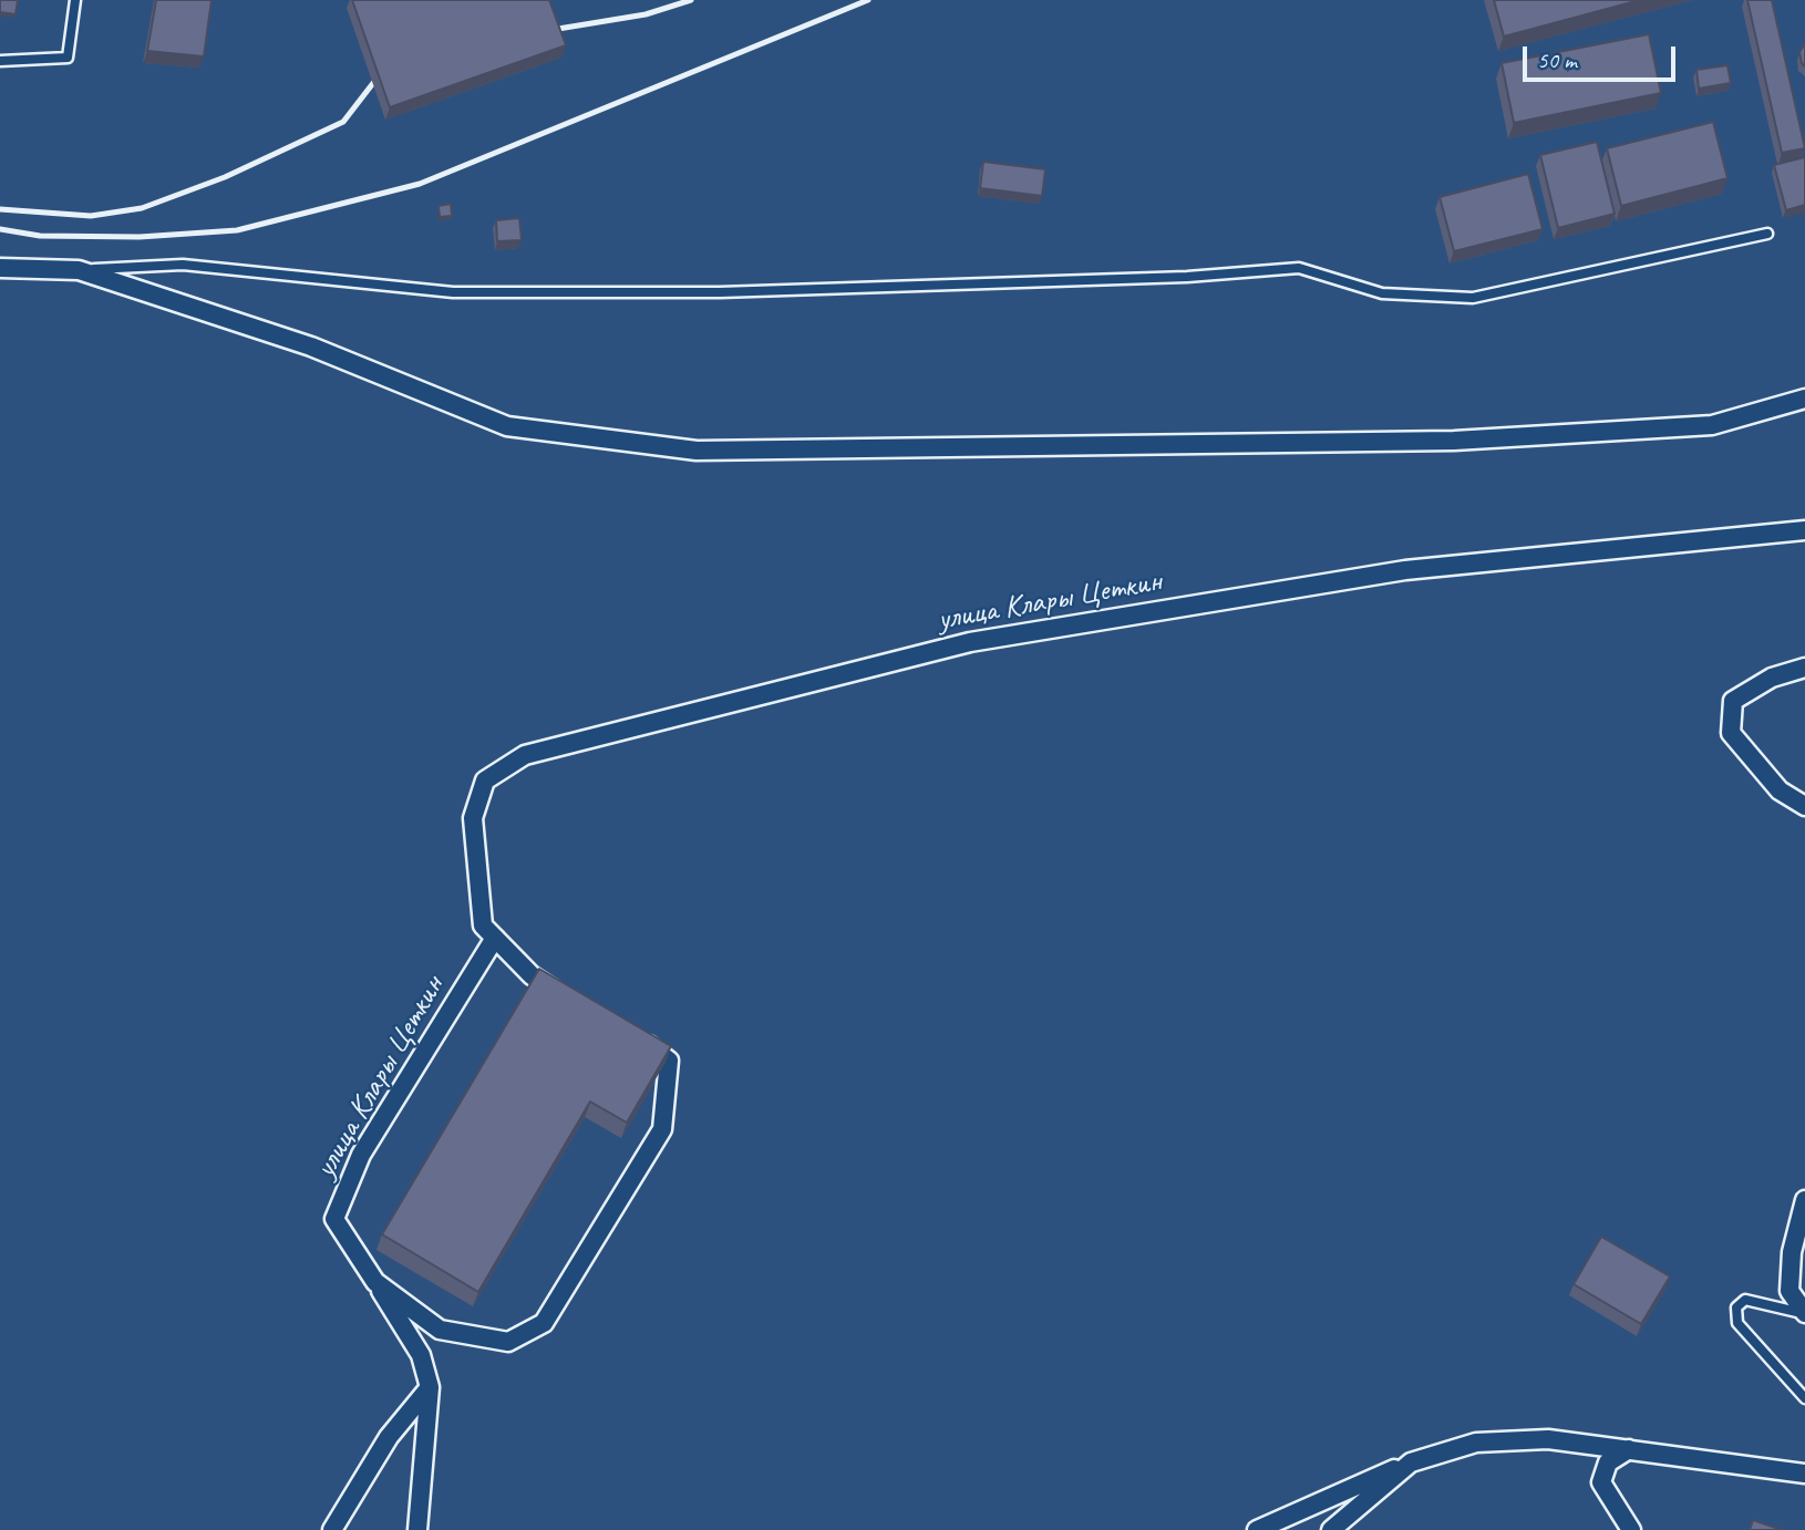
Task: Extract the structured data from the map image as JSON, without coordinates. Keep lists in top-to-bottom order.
{
  "streets": {
    "street": ["улица Клары Цеткин"]
  },
  "scale_bar": "50 m"
}
